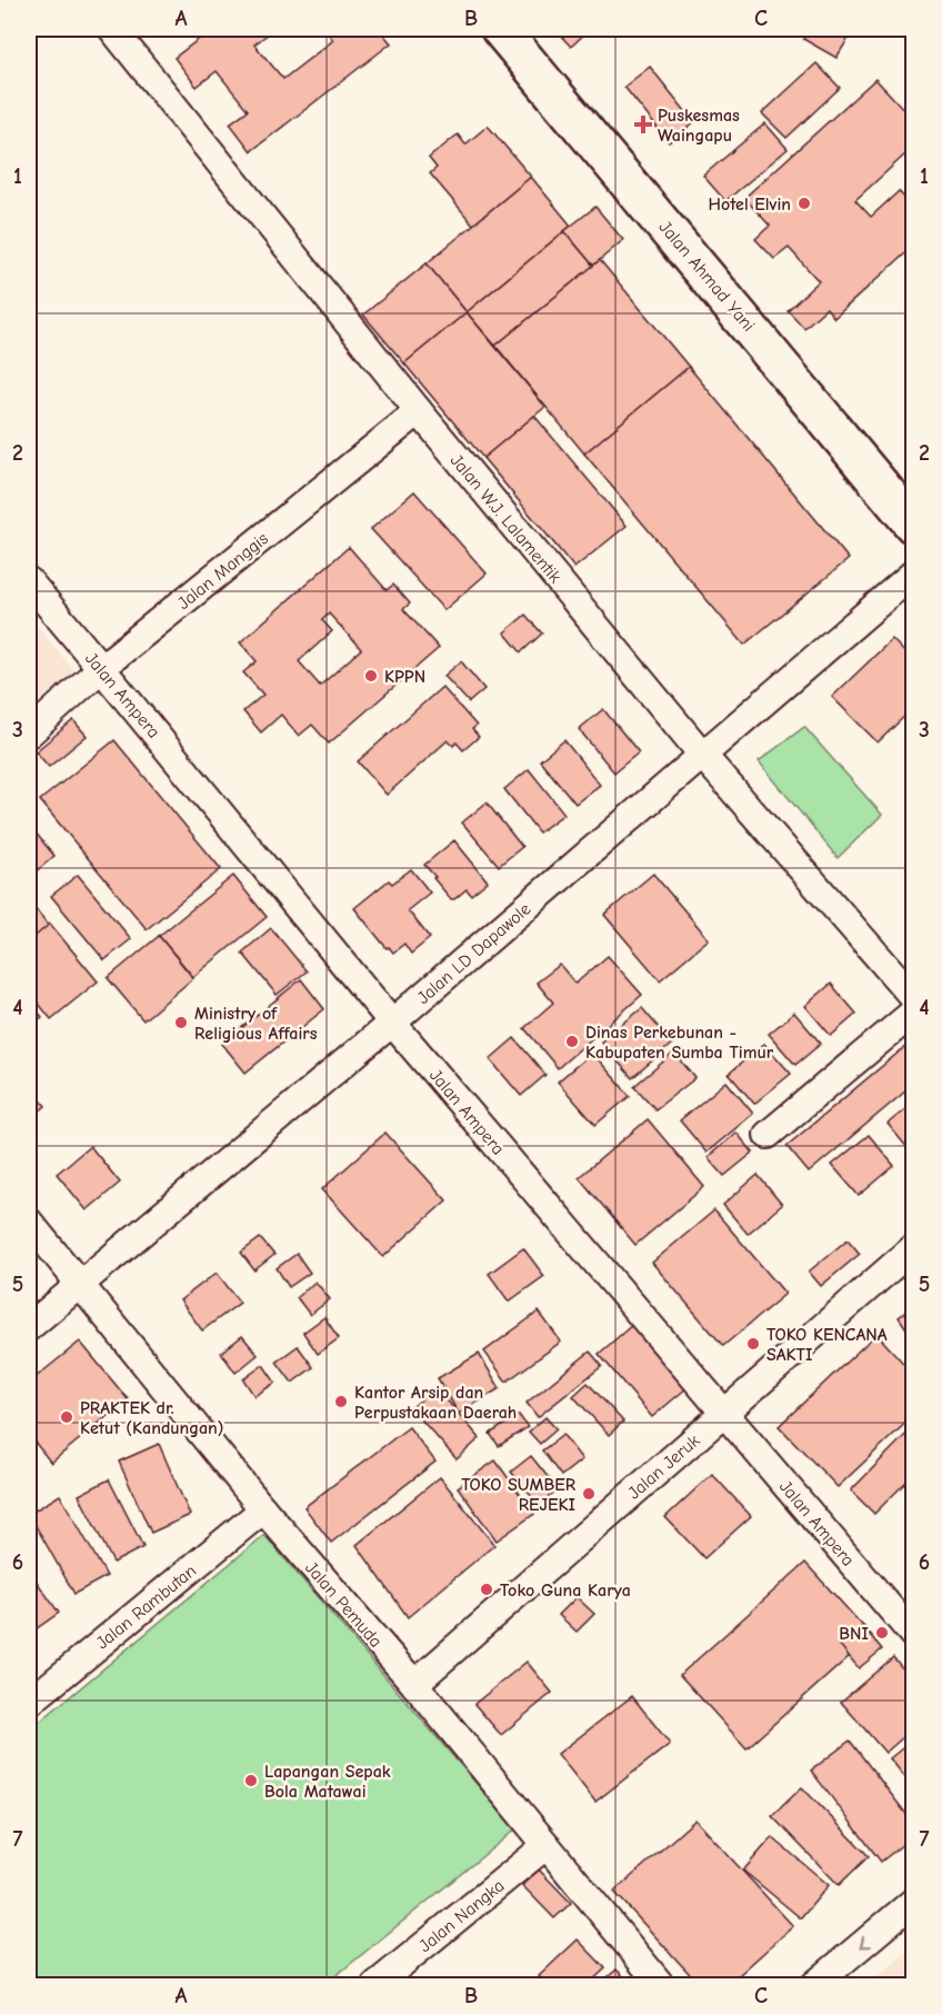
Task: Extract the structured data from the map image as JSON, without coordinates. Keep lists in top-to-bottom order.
{
  "streets": {
    "highway": ["Jalan Ahmad Yani"],
    "street": [
      "Jalan W.J. Lalamentik",
      "Jalan Manggis",
      "Jalan Ampera",
      "Jalan LD Dapawole",
      "Jalan Jeruk",
      "Jalan Pemuda",
      "Jalan Rambutan",
      "Jalan Nangka"
    ]
  },
  "crossings": [
    ["Jalan W.J. Lalamentik", "Jalan Manggis"],
    ["Jalan W.J. Lalamentik", "Jalan LD Dapawole"],
    ["Jalan Manggis", "Jalan Ampera"],
    ["Jalan Ampera", "Jalan LD Dapawole"],
    ["Jalan Ampera", "Jalan Jeruk"],
    ["Jalan LD Dapawole", "Jalan Pemuda"],
    ["Jalan Jeruk", "Jalan Pemuda"],
    ["Jalan Pemuda", "Jalan Rambutan"],
    ["Jalan Pemuda", "Jalan Nangka"]
  ],
  "places": {
    "health": ["Puskesmas Waingapu"],
    "other": [
      "Hotel Elvin",
      "KPPN",
      "Ministry of Religious Affairs",
      "Dinas Perkebunan - Kabupaten Sumba Timur",
      "TOKO KENCANA SAKTI",
      "Kantor Arsip dan Perpustakaan Daerah",
      "PRAKTEK dr. Ketut (Kandungan)",
      "TOKO SUMBER REJEKI",
      "Toko Guna Karya",
      "BNI",
      "Lapangan Sepak Bola Matawai"
    ]
  },
  "grid": {
    "columns": ["A", "B", "C"],
    "rows": [
      "1",
      "2",
      "3",
      "4",
      "5",
      "6",
      "7"
    ]
  }
}
